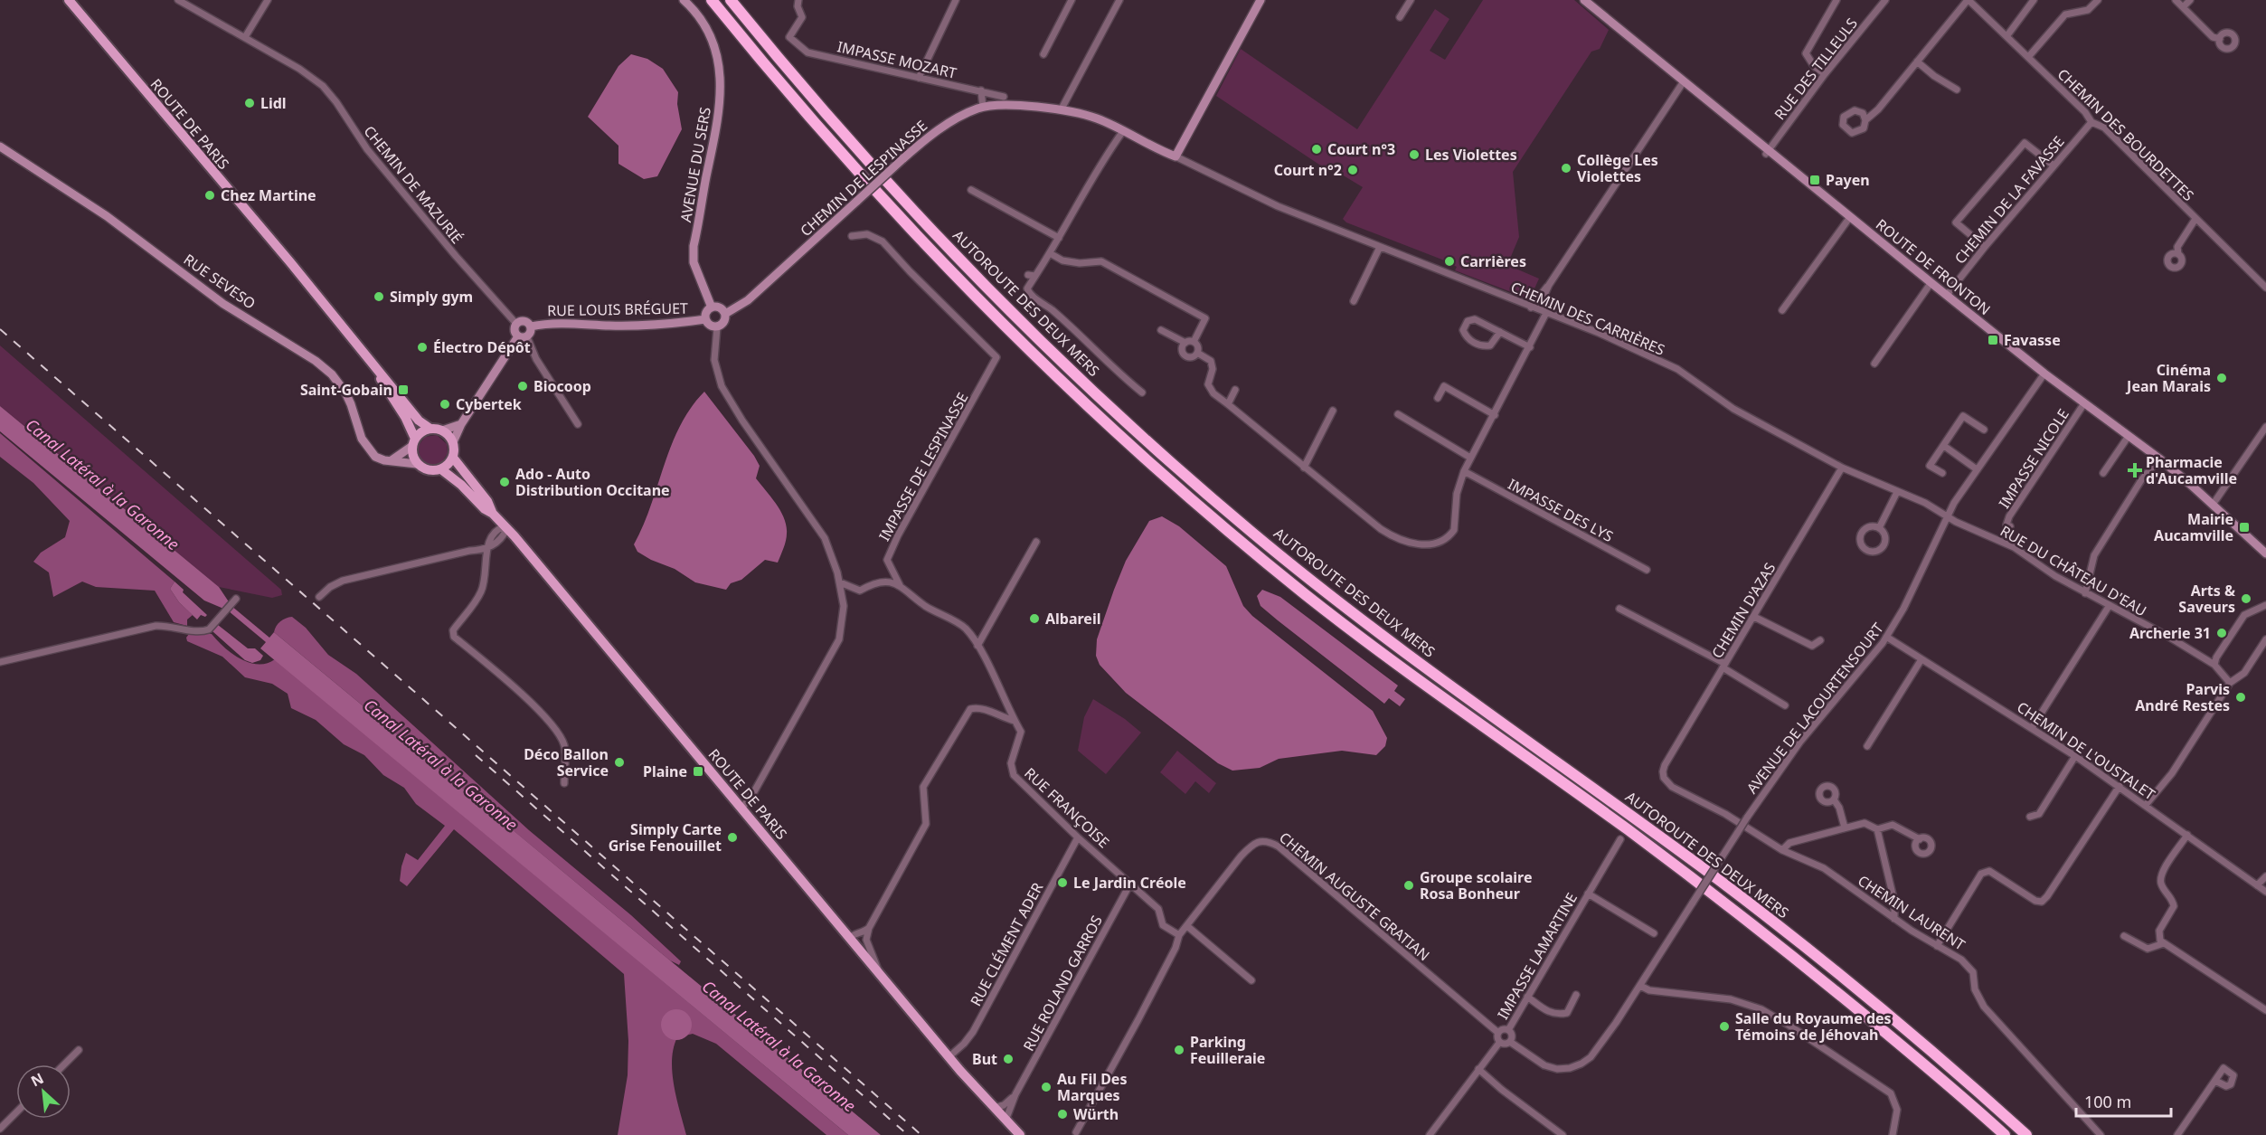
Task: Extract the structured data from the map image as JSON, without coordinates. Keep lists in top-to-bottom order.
{
  "streets": {
    "highway": ["AUTOROUTE DES DEUX MERS"],
    "main road": ["ROUTE DE PARIS"],
    "street": [
      "IMPASSE MOZART",
      "RUE DES TILLEULS",
      "CHEMIN DES BOURDETTES",
      "AVENUE DU SERS",
      "CHEMIN DE LESPINASSE",
      "CHEMIN DE MAZURIÉ",
      "CHEMIN DE LA FAVASSE",
      "ROUTE DE FRONTON",
      "RUE SEVESO",
      "RUE LOUIS BRÉGUET",
      "CHEMIN DES CARRIÈRES",
      "IMPASSE NICOLE",
      "IMPASSE DE LESPINASSE",
      "IMPASSE DES LYS",
      "RUE DU CHÂTEAU D'EAU",
      "CHEMIN D'AZAS",
      "AVENUE DE LACOURTENSOURT",
      "CHEMIN DE L'OUSTALET",
      "RUE FRANÇOISE",
      "CHEMIN AUGUSTE GRATIAN",
      "CHEMIN LAURENT",
      "RUE CLÉMENT ADER",
      "IMPASSE LAMARTINE",
      "RUE ROLAND GARROS"
    ]
  },
  "crossings": [
    ["RUE DES TILLEULS", "ROUTE DE FRONTON"],
    ["ROUTE DE PARIS", "RUE SEVESO"],
    ["ROUTE DE PARIS", "RUE LOUIS BRÉGUET"],
    ["ROUTE DE PARIS", "RUE CLÉMENT ADER"],
    ["ROUTE DE PARIS", "RUE ROLAND GARROS"],
    ["CHEMIN DES BOURDETTES", "CHEMIN DE LA FAVASSE"],
    ["AVENUE DU SERS", "CHEMIN DE LESPINASSE"],
    ["AVENUE DU SERS", "RUE LOUIS BRÉGUET"],
    ["CHEMIN DE LESPINASSE", "RUE LOUIS BRÉGUET"],
    ["CHEMIN DE LESPINASSE", "CHEMIN DES CARRIÈRES"],
    ["CHEMIN DE MAZURIÉ", "RUE LOUIS BRÉGUET"],
    ["CHEMIN DE LA FAVASSE", "ROUTE DE FRONTON"],
    ["ROUTE DE FRONTON", "IMPASSE NICOLE"],
    ["ROUTE DE FRONTON", "AVENUE DE LACOURTENSOURT"],
    ["RUE SEVESO", "RUE LOUIS BRÉGUET"],
    ["CHEMIN DES CARRIÈRES", "RUE DU CHÂTEAU D'EAU"],
    ["CHEMIN DES CARRIÈRES", "CHEMIN D'AZAS"],
    ["CHEMIN DES CARRIÈRES", "AVENUE DE LACOURTENSOURT"],
    ["IMPASSE DE LESPINASSE", "RUE FRANÇOISE"],
    ["RUE DU CHÂTEAU D'EAU", "AVENUE DE LACOURTENSOURT"],
    ["CHEMIN D'AZAS", "CHEMIN LAURENT"],
    ["AVENUE DE LACOURTENSOURT", "CHEMIN DE L'OUSTALET"],
    ["AVENUE DE LACOURTENSOURT", "CHEMIN AUGUSTE GRATIAN"],
    ["AVENUE DE LACOURTENSOURT", "IMPASSE LAMARTINE"],
    ["RUE FRANÇOISE", "CHEMIN AUGUSTE GRATIAN"],
    ["RUE FRANÇOISE", "RUE CLÉMENT ADER"],
    ["RUE FRANÇOISE", "RUE ROLAND GARROS"],
    ["CHEMIN AUGUSTE GRATIAN", "IMPASSE LAMARTINE"]
  ],
  "water": ["Canal Latéral à la Garonne"],
  "places": {
    "other": [
      "Lidl",
      "Court n°3",
      "Les Violettes",
      "Collège Les Violettes",
      "Court n°2",
      "Chez Martine",
      "Carrières",
      "Simply gym",
      "Électro Dépôt",
      "Cinéma Jean Marais",
      "Biocoop",
      "Cybertek",
      "Ado - Auto Distribution Occitane",
      "Arts & Saveurs",
      "Albareil",
      "Archerie 31",
      "Parvis André Restes",
      "Déco Ballon Service",
      "Simply Carte Grise Fenouillet",
      "Le Jardin Créole",
      "Groupe scolaire Rosa Bonheur",
      "Salle du Royaume des Témoins de Jéhovah",
      "Parking Feuilleraie",
      "But",
      "Au Fil Des Marques",
      "Würth"
    ],
    "transit": [
      "Payen",
      "Favasse",
      "Saint-Gobain",
      "Mairie Aucamville",
      "Plaine"
    ],
    "health": ["Pharmacie d'Aucamville"]
  },
  "scale_bar": "100 m",
  "north": "top left"
}
